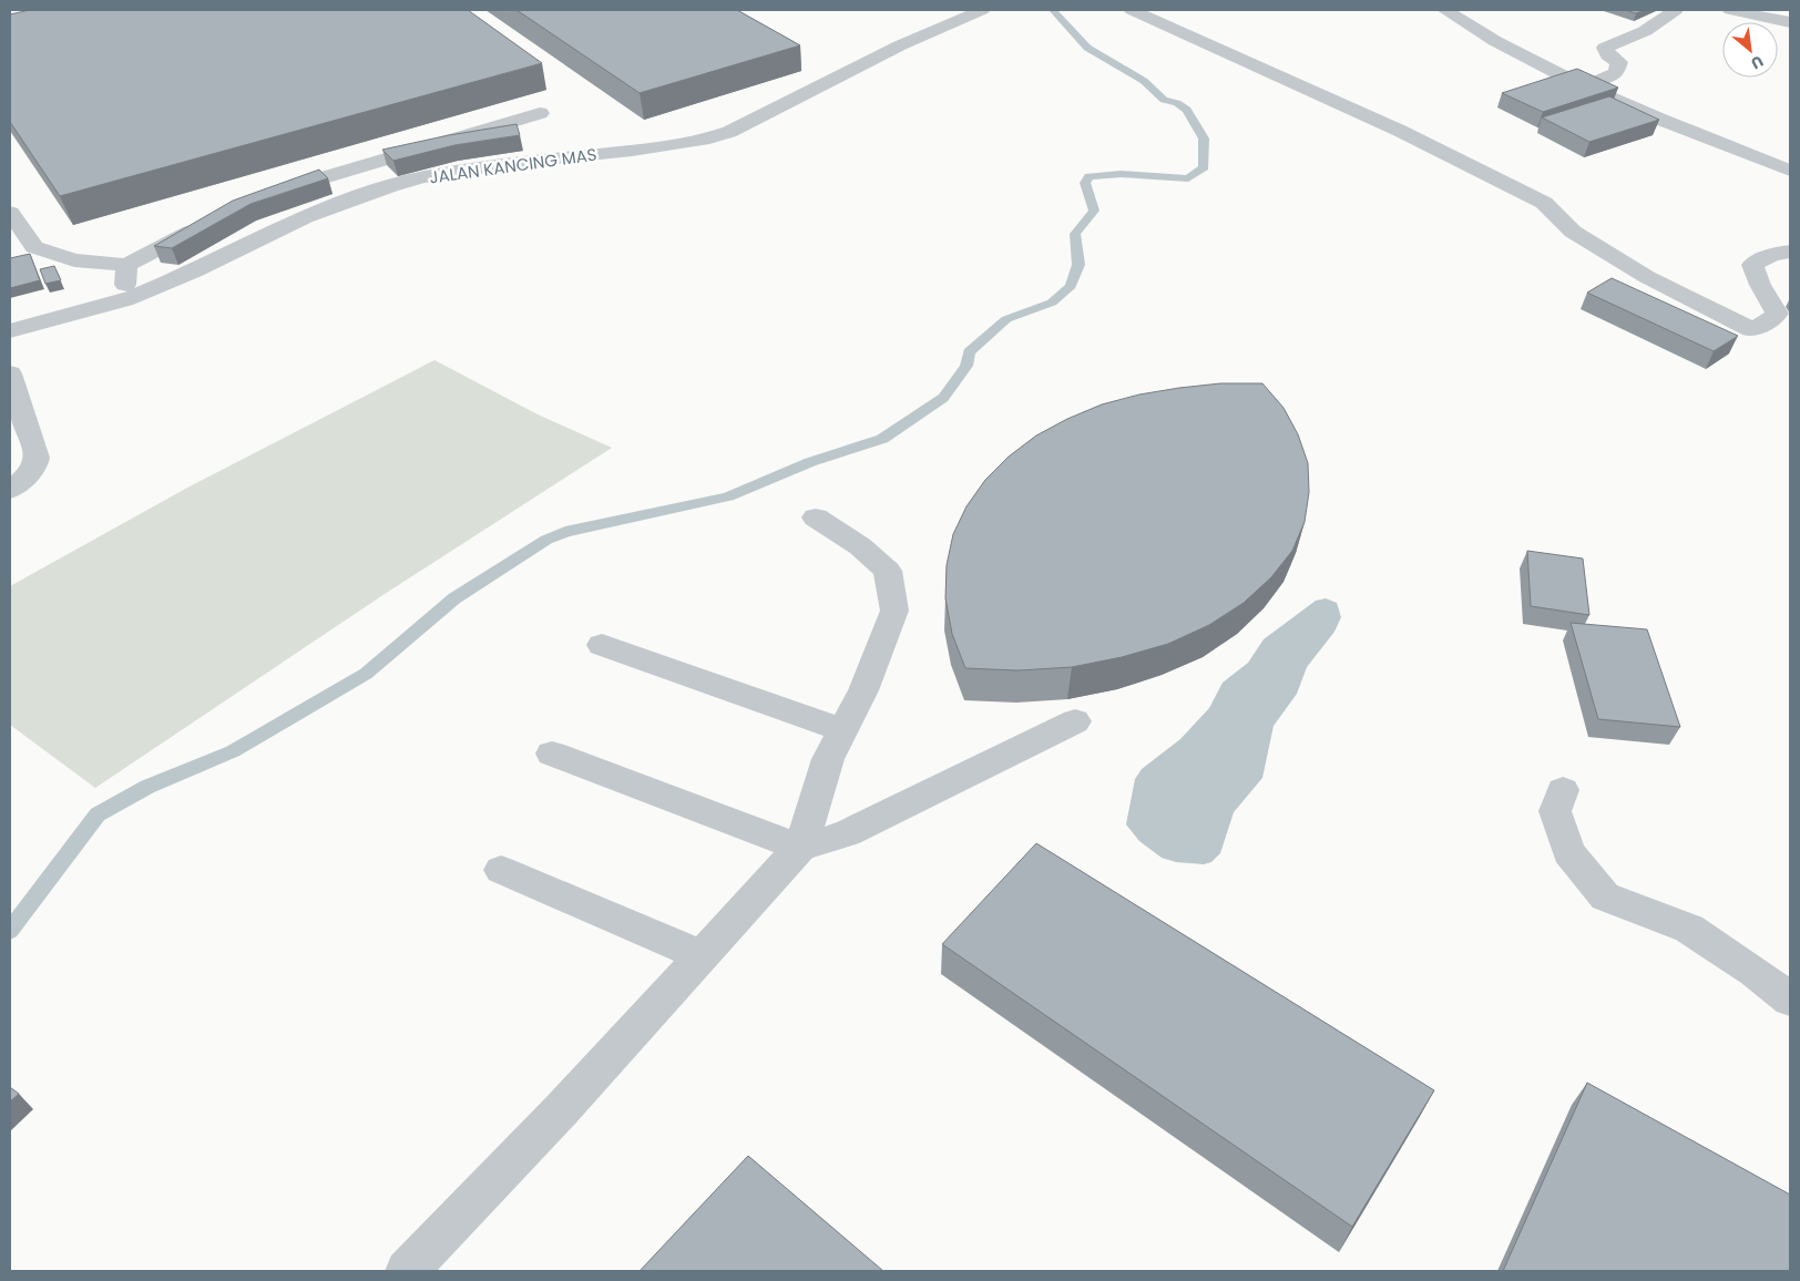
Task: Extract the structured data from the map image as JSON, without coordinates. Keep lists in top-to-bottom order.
{
  "streets": {
    "street": ["JALAN KANCING MAS"]
  },
  "north": "bottom right"
}
